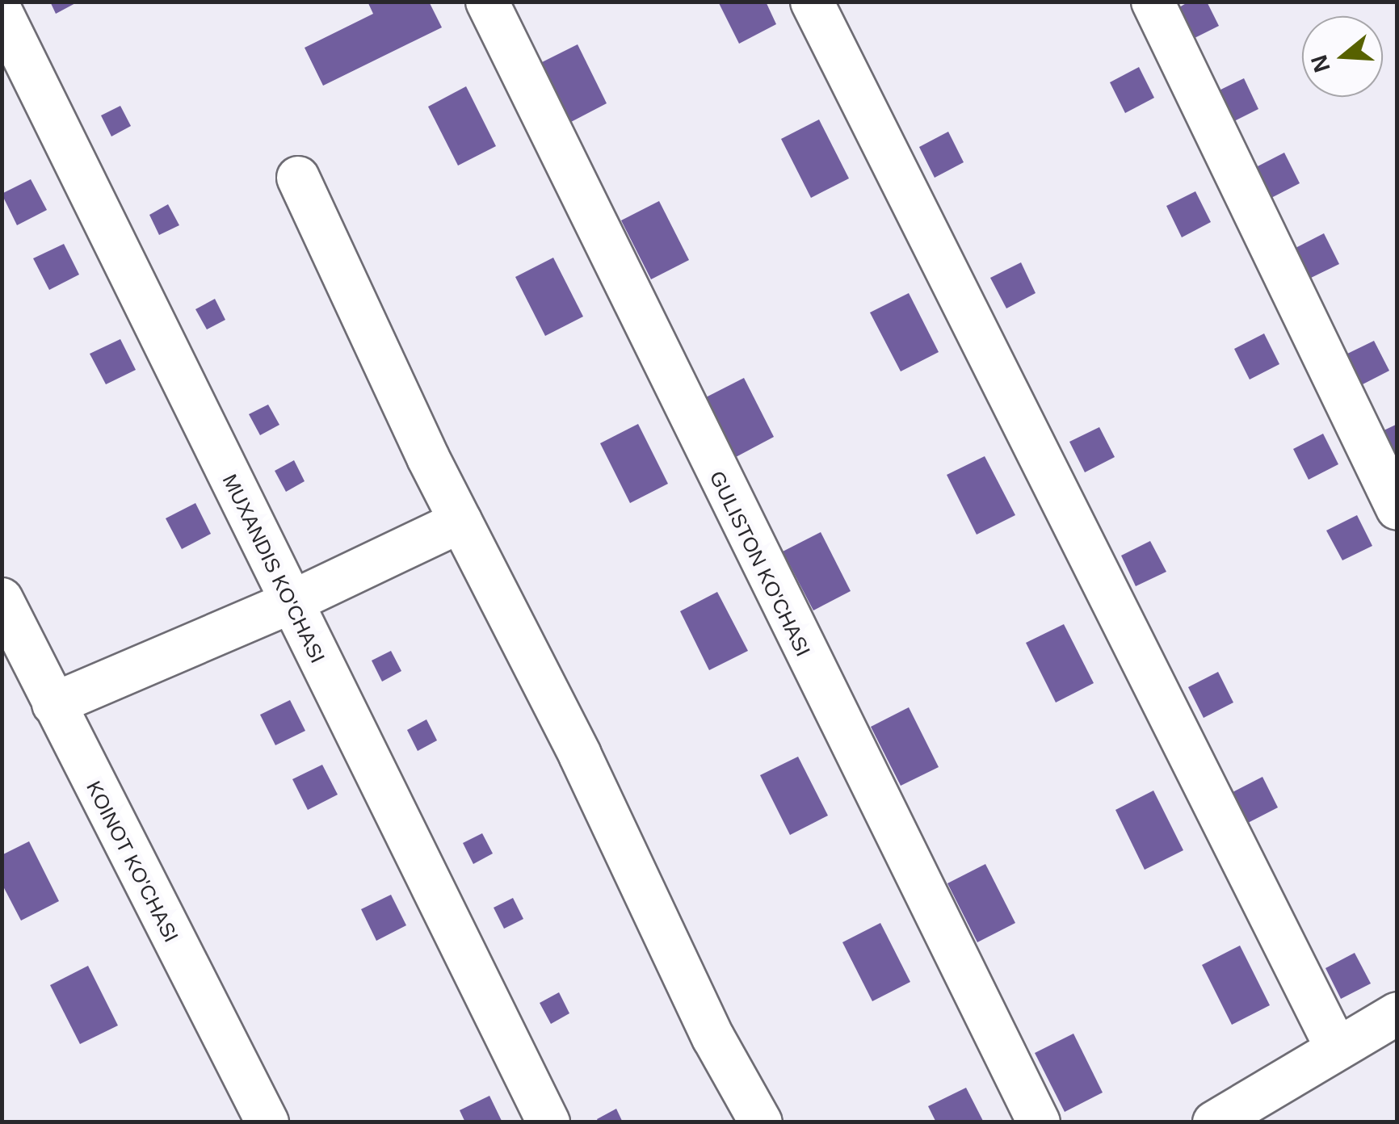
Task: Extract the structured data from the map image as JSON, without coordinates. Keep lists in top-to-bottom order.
{
  "streets": {
    "street": ["GULISTON KO'CHASI", "MUXANDIS KO'CHASI", "KOINOT KO'CHASI"]
  },
  "north": "left"
}
